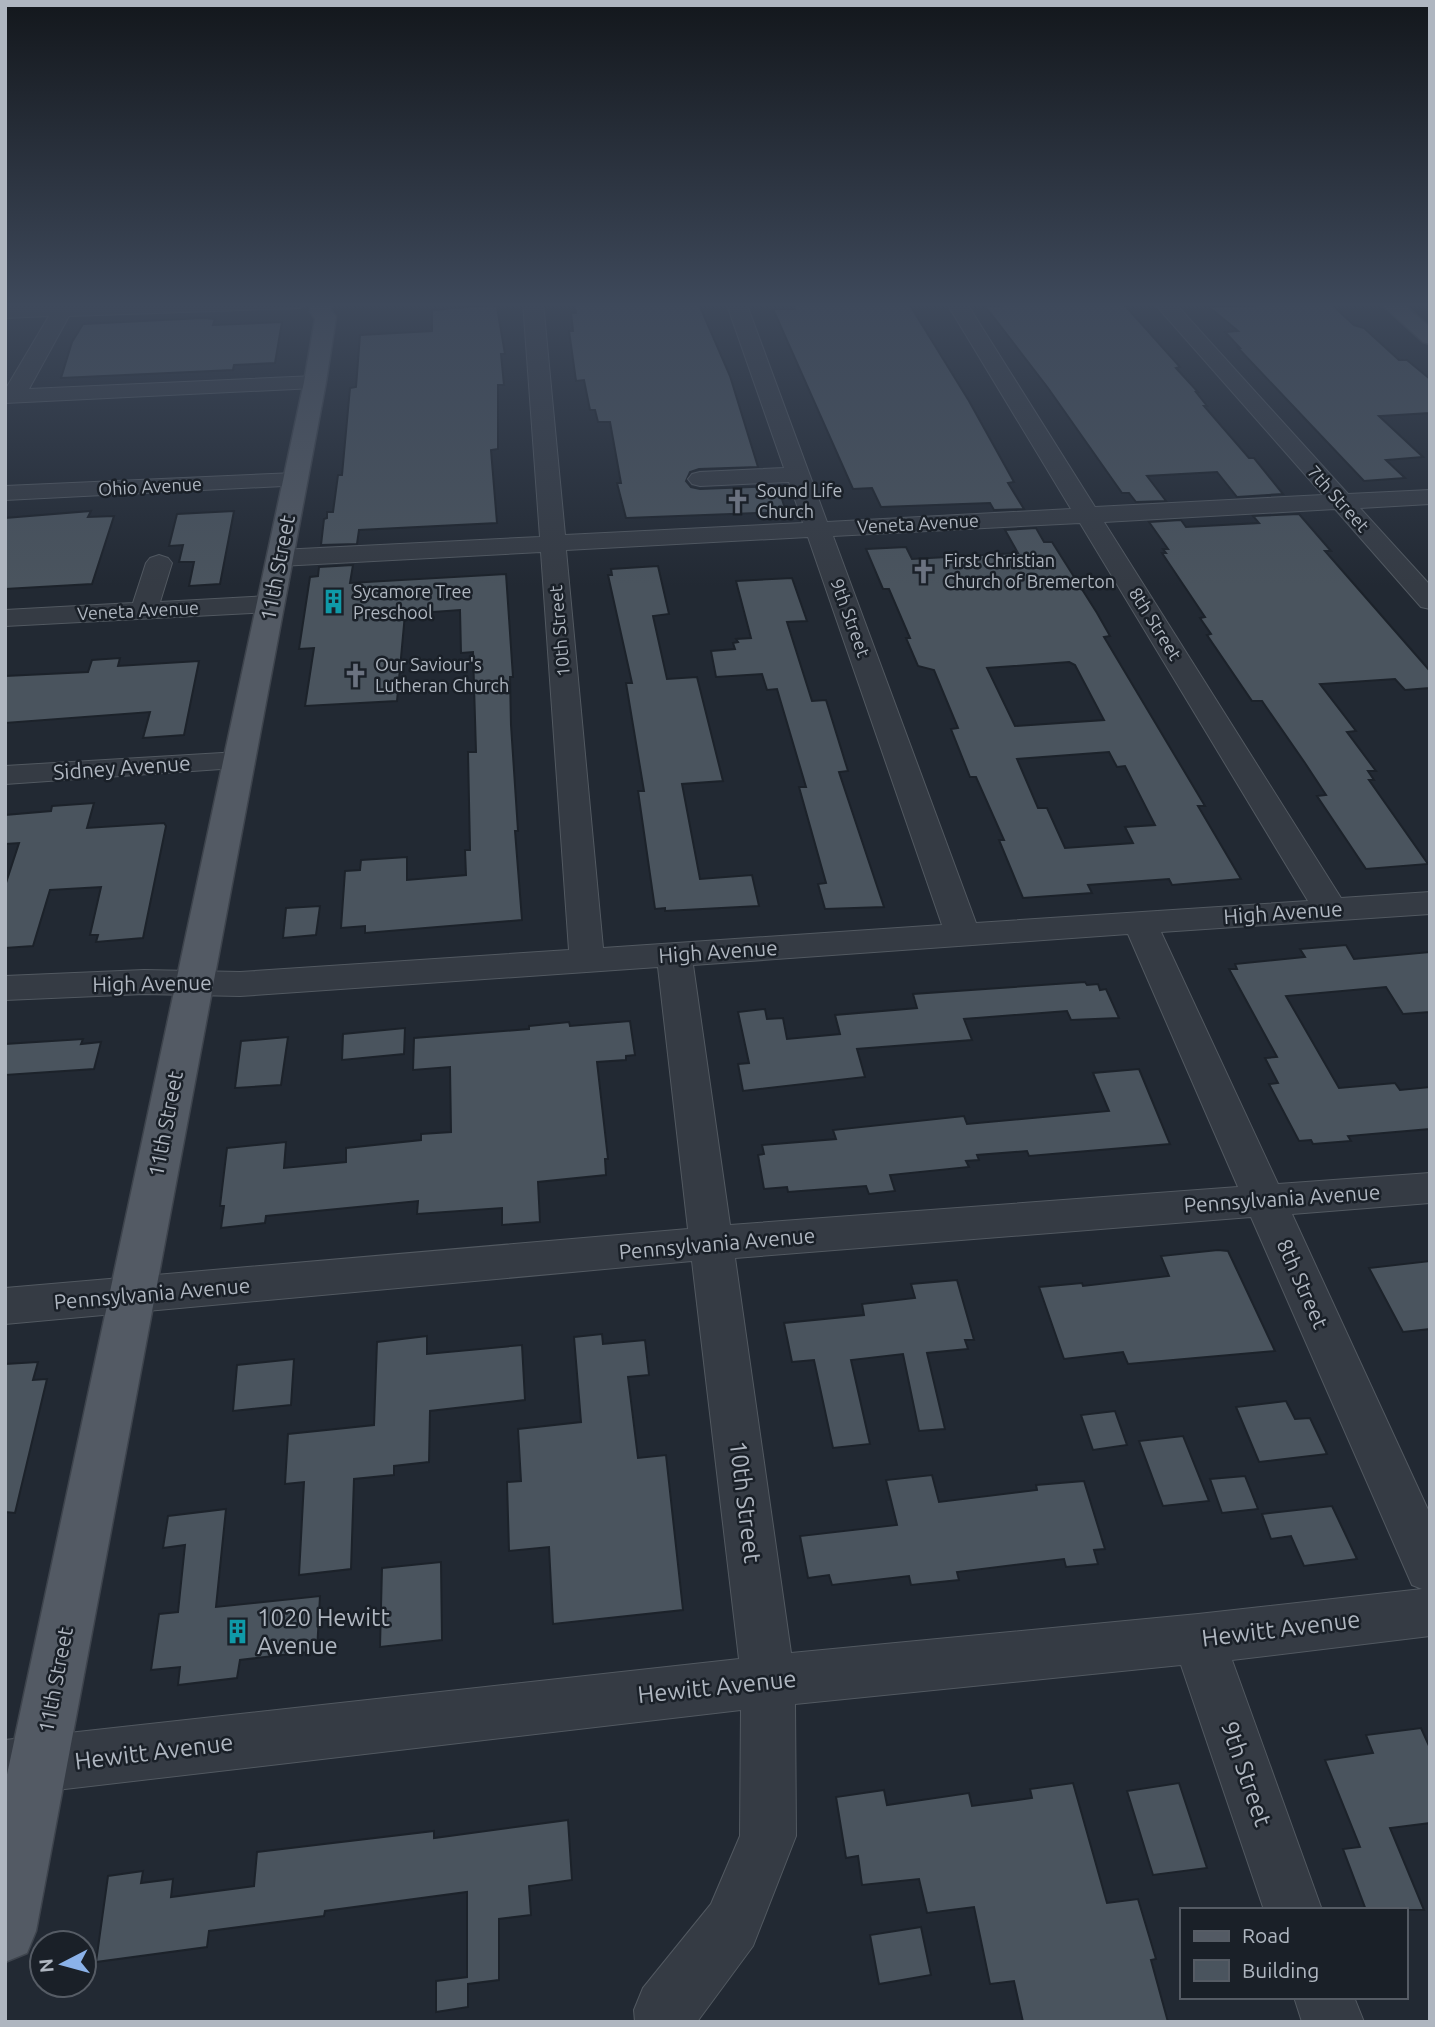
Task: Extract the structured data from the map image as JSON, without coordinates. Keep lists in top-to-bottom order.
{
  "streets": {
    "main road": ["11th Street"],
    "street": [
      "Ohio Avenue",
      "7th Street",
      "Veneta Avenue",
      "9th Street",
      "8th Street",
      "10th Street",
      "Sidney Avenue",
      "High Avenue",
      "Pennsylvania Avenue",
      "Hewitt Avenue"
    ]
  },
  "crossings": [
    ["Ohio Avenue", "11th Street"],
    ["7th Street", "Veneta Avenue"],
    ["Veneta Avenue", "11th Street"],
    ["Veneta Avenue", "9th Street"],
    ["Veneta Avenue", "8th Street"],
    ["Veneta Avenue", "10th Street"],
    ["11th Street", "Sidney Avenue"],
    ["11th Street", "High Avenue"],
    ["11th Street", "Pennsylvania Avenue"],
    ["11th Street", "Hewitt Avenue"],
    ["9th Street", "High Avenue"],
    ["9th Street", "Hewitt Avenue"],
    ["8th Street", "High Avenue"],
    ["8th Street", "Pennsylvania Avenue"],
    ["10th Street", "High Avenue"],
    ["10th Street", "Pennsylvania Avenue"],
    ["10th Street", "Hewitt Avenue"]
  ],
  "places": {
    "church": ["Sound Life Church", "First Christian Church of Bremerton", "Our Saviour's Lutheran Church"],
    "building": ["Sycamore Tree Preschool", "1020 Hewitt Avenue"]
  },
  "legend": ["Road", "Building"],
  "north": "left"
}
